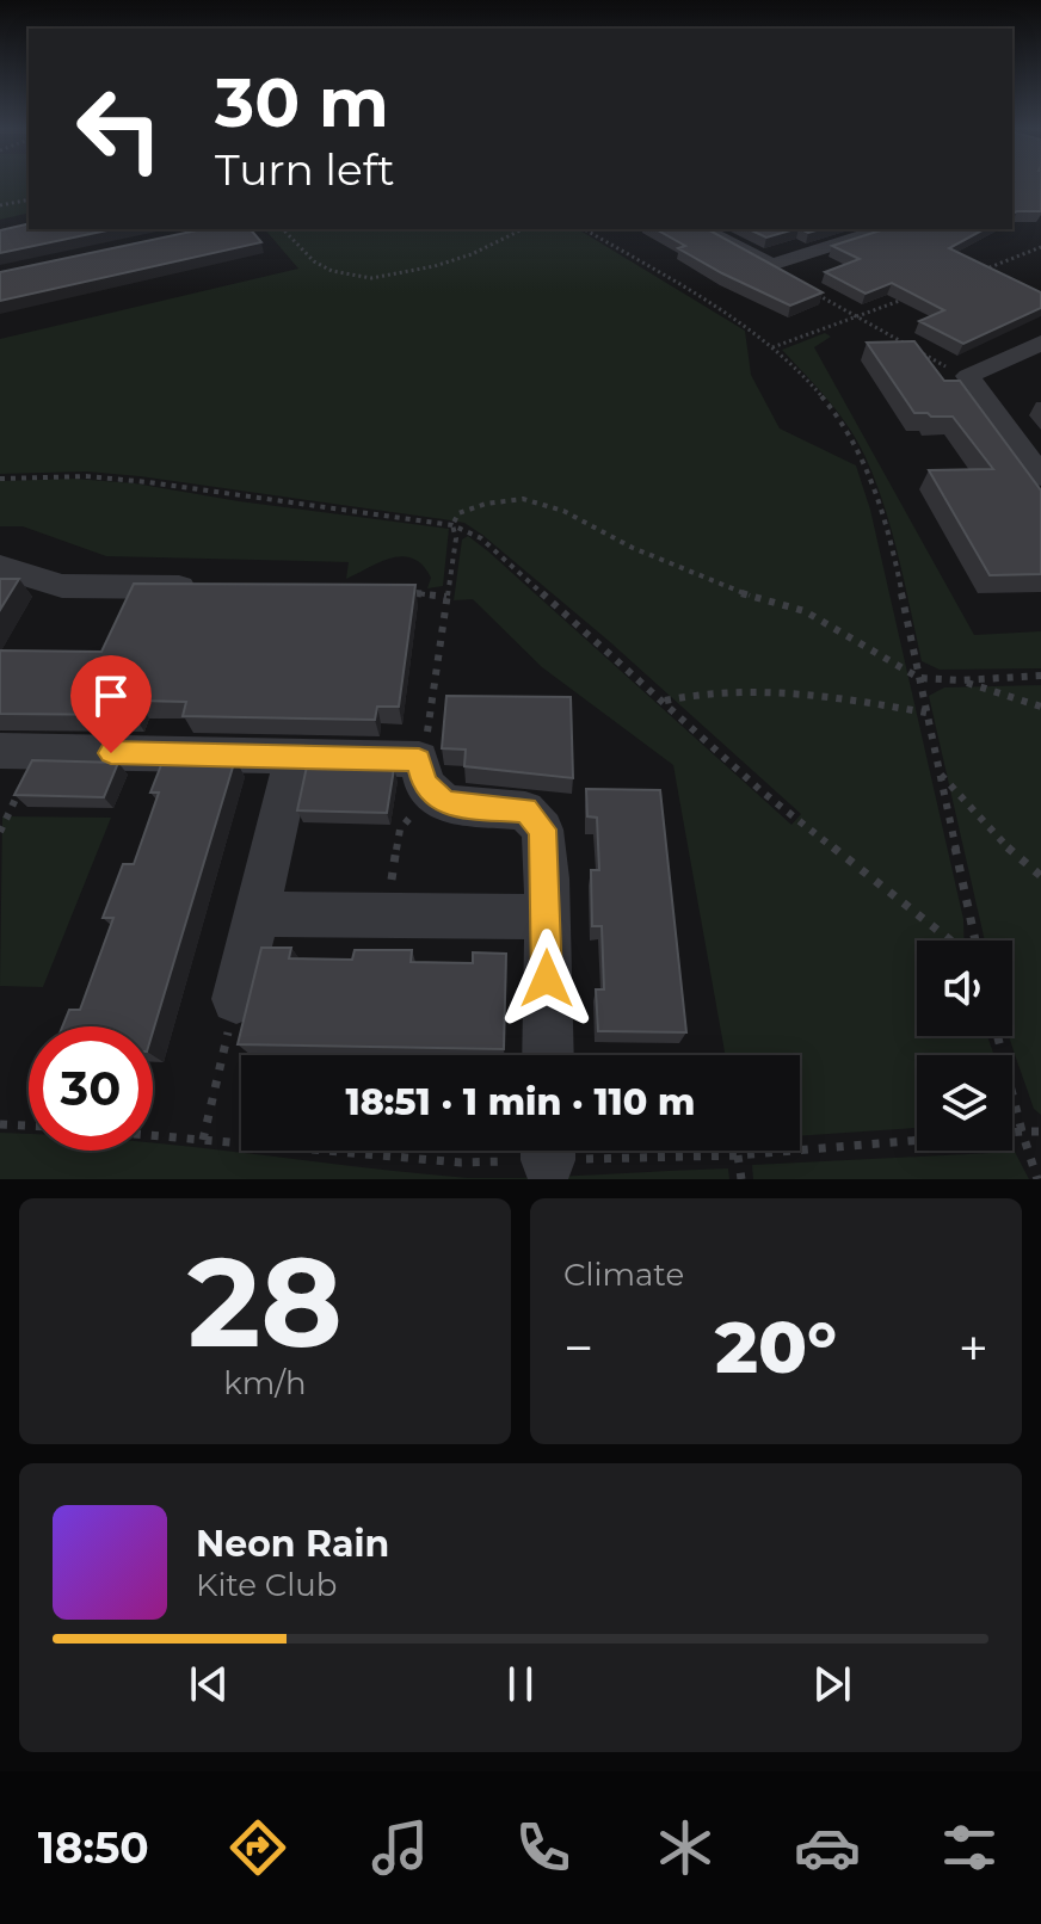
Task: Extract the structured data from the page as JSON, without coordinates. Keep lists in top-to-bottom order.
{
  "page": {
    "turn": ["30 m", "Turn left"],
    "limit": "30",
    "trip": "18:51 · 1 min · 110 m",
    "tile": [
      ["28", "km/h"],
      "Climate"
    ],
    "heat": ["−", "20°", "+"],
    "song": ["Neon Rain", "Kite Club"],
    "tabs": "18:50"
  }
}
